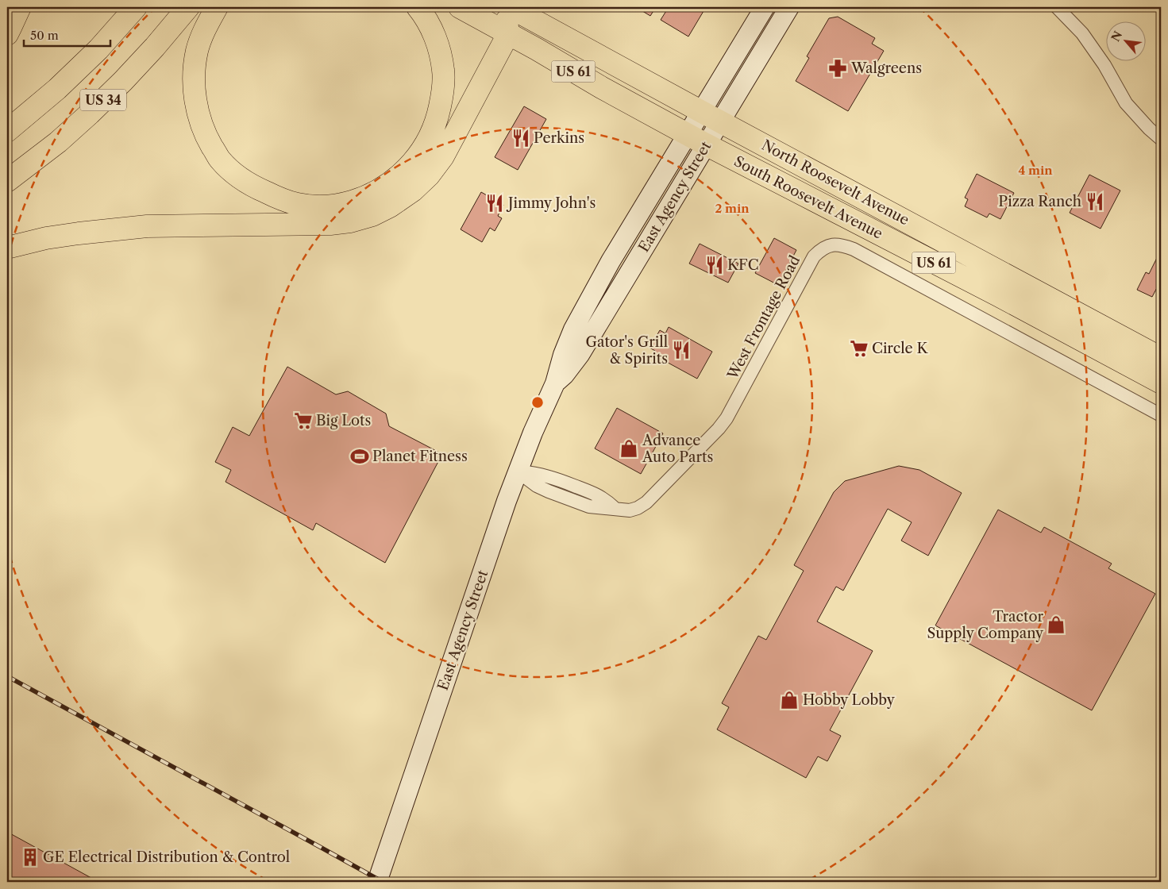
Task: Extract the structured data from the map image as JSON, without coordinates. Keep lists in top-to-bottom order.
{
  "streets": {
    "highway": [
      "US 61",
      "US 34",
      "North Roosevelt Avenue",
      "South Roosevelt Avenue"
    ],
    "main road": ["East Agency Street"],
    "street": ["West Frontage Road"]
  },
  "crossings": [
    ["North Roosevelt Avenue", "East Agency Street"],
    ["East Agency Street", "South Roosevelt Avenue"],
    ["East Agency Street", "West Frontage Road"]
  ],
  "places": {
    "pharmacy": ["Walgreens"],
    "restaurant": [
      "Perkins",
      "Pizza Ranch",
      "Jimmy John's",
      "KFC",
      "Gator's Grill & Spirits"
    ],
    "supermarket": ["Circle K", "Big Lots"],
    "shop": ["Advance Auto Parts", "Tractor Supply Company", "Hobby Lobby"],
    "sports": ["Planet Fitness"],
    "building": ["GE Electrical Distribution & Control"]
  },
  "scale_bar": "50 m",
  "north": "top left",
  "rings": ["4 min", "2 min"]
}
